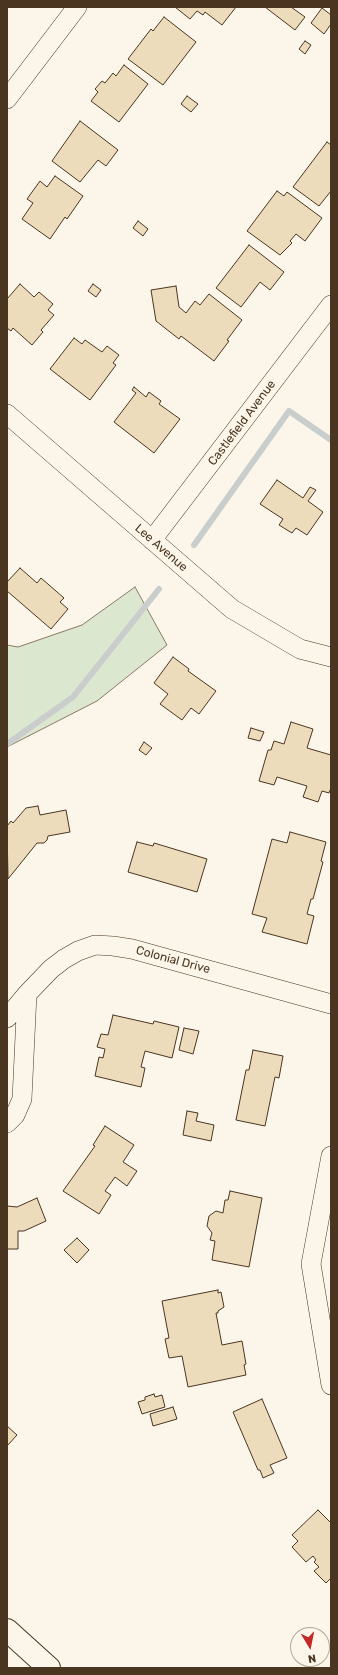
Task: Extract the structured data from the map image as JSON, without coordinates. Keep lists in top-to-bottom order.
{
  "streets": {
    "street": ["Castlefield Avenue", "Lee Avenue", "Colonial Drive"]
  },
  "crossings": [
    ["Castlefield Avenue", "Lee Avenue"]
  ],
  "north": "bottom"
}
